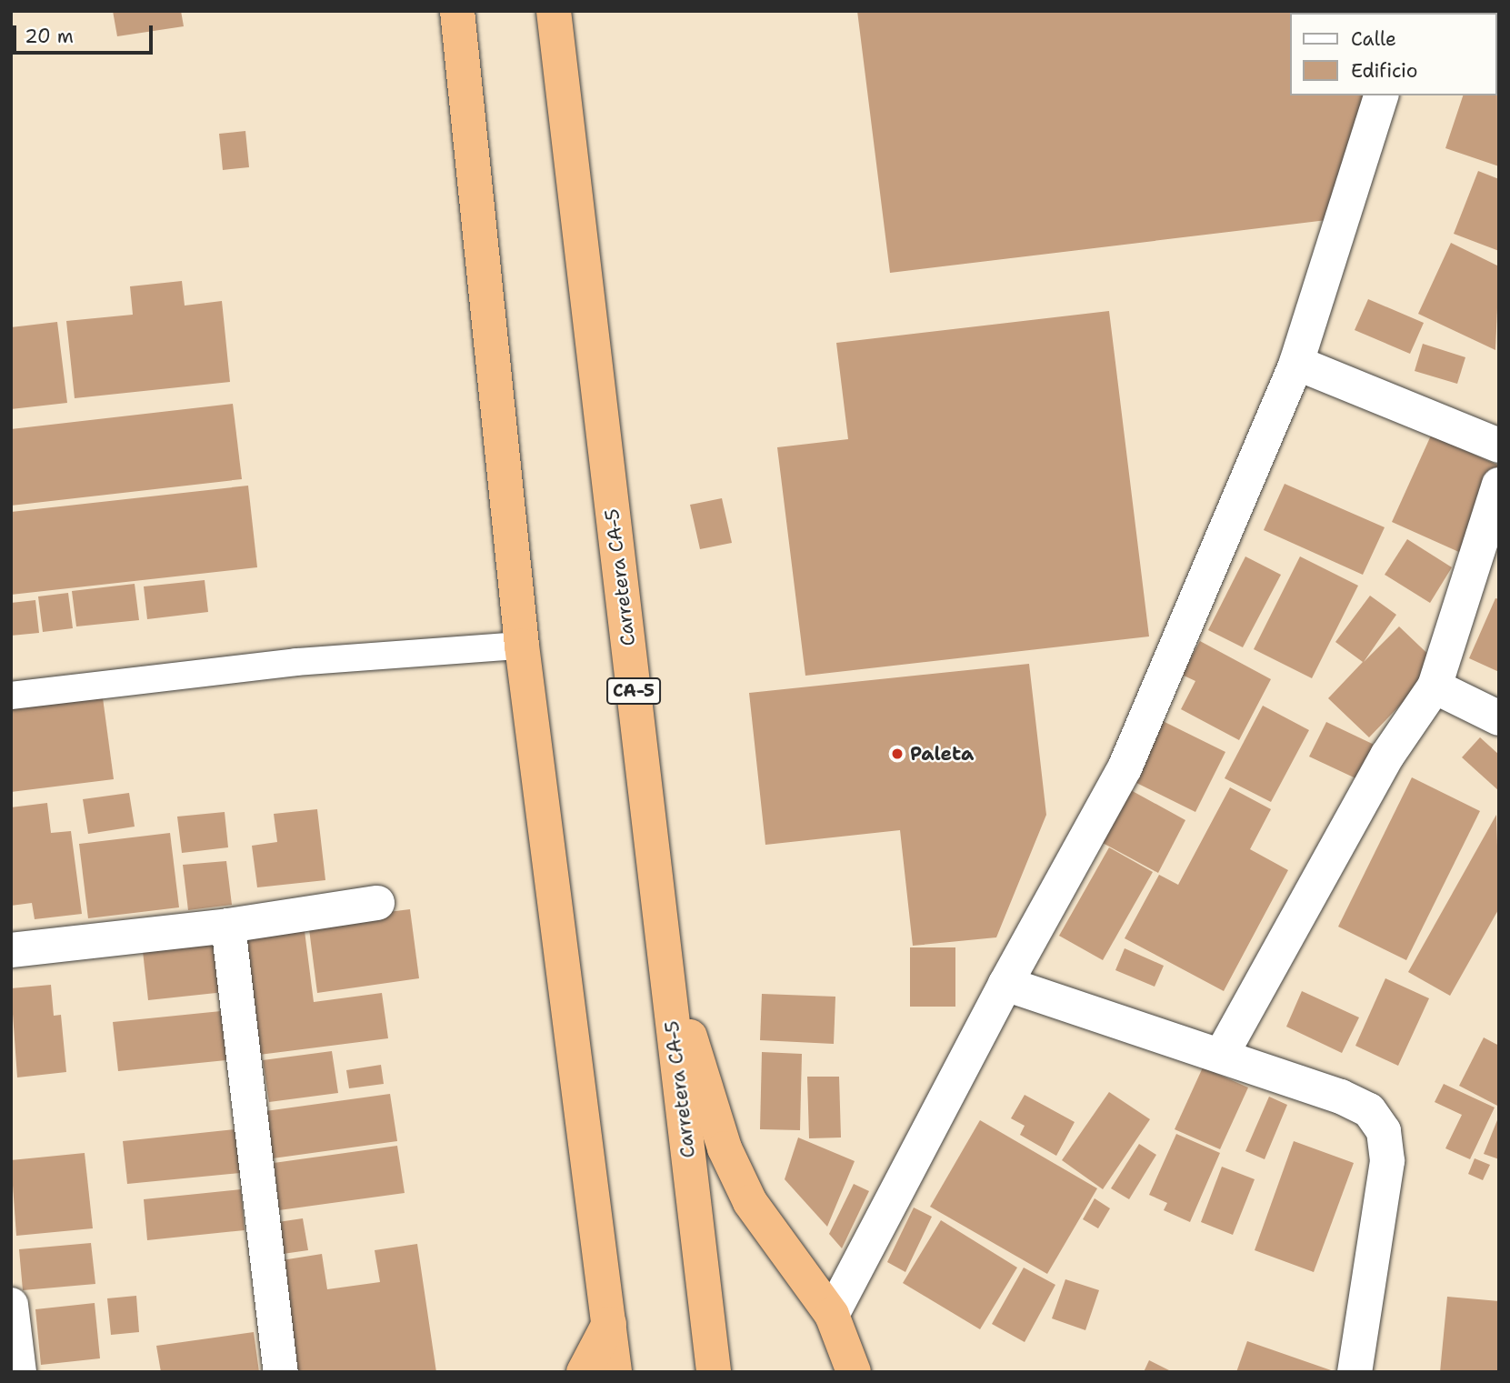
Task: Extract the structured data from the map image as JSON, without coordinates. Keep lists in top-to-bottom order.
{
  "streets": {
    "highway": ["Carretera CA-5", "CA-5"]
  },
  "places": ["Paleta"],
  "legend": ["Calle", "Edificio"],
  "scale_bar": "20 m"
}
